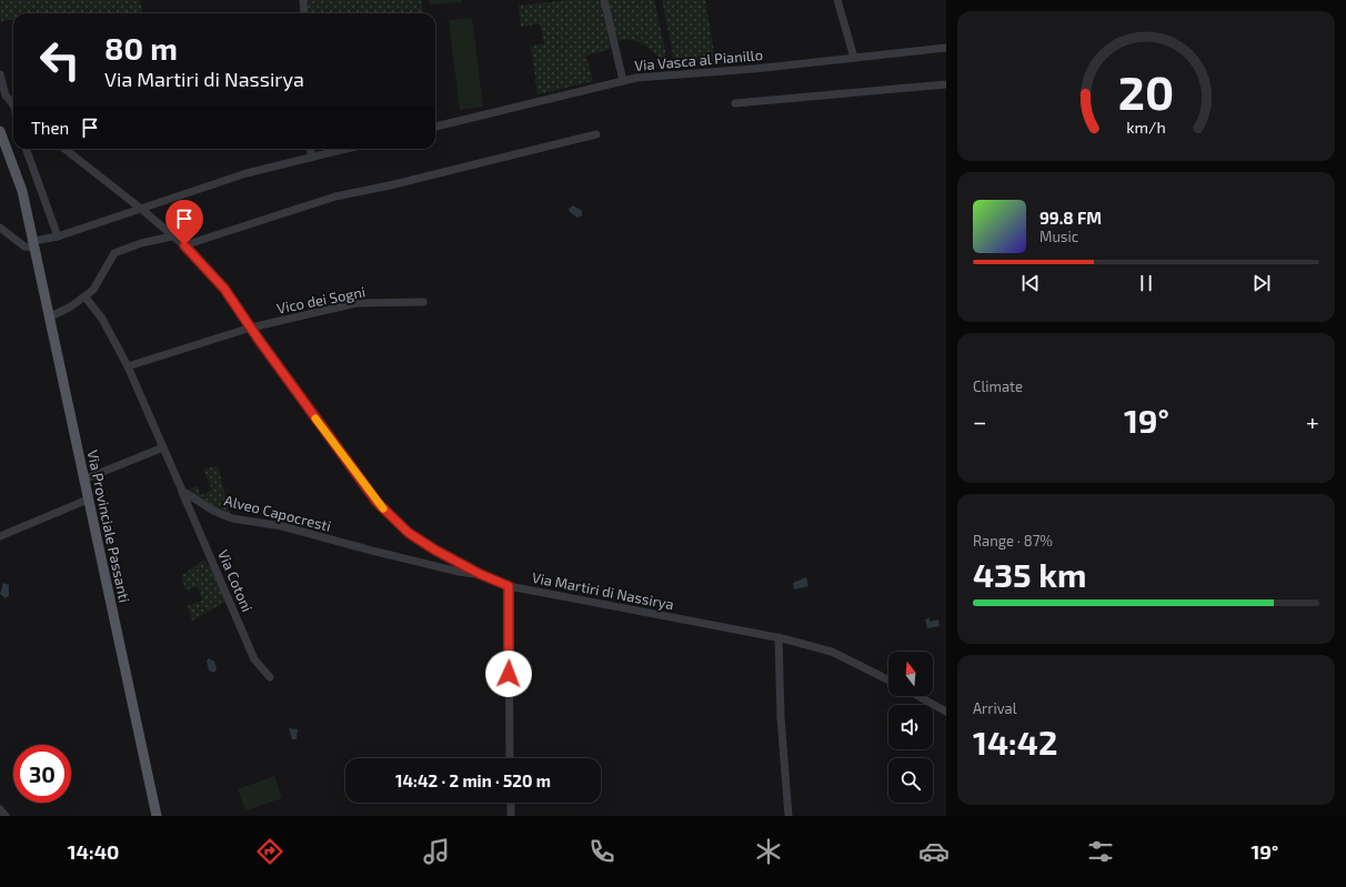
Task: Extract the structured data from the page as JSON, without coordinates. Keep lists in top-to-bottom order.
{
  "streets": {
    "main road": ["Via Provinciale Passanti"],
    "street": [
      "Via Vasca al Pianillo",
      "Vico dei Sogni",
      "Alveo Capocresti",
      "Via Cotoni",
      "Via Martiri di Nassirya"
    ]
  },
  "crossings": [
    ["Vico dei Sogni", "Via Martiri di Nassirya"],
    ["Alveo Capocresti", "Via Cotoni"],
    ["Alveo Capocresti", "Via Martiri di Nassirya"]
  ],
  "north": "top",
  "page": {
    "turn": ["80 m", "Via Martiri di Nassirya"],
    "then": "Then",
    "song": ["99.8 FM", "Music"],
    "tile": [
      "Climate",
      ["Range · 87%", "435 km"],
      ["Arrival", "14:42"]
    ],
    "heat": ["−", "19°", "+"],
    "limit": "30",
    "trip": "14:42 · 2 min · 520 m",
    "tabs": ["14:40", "19°"],
    "gauge": ["20", "km/h"]
  }
}
